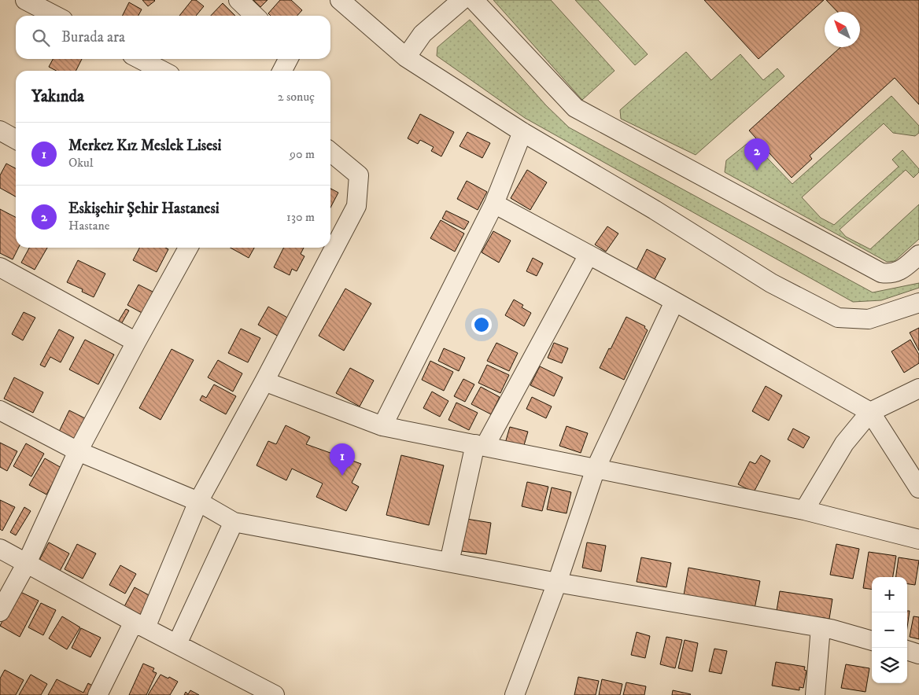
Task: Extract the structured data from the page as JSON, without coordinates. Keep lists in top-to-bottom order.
{
  "north": "top left",
  "page": {
    "search": "Burada ara",
    "heading": ["Yakında", "2 sonuç"],
    "list": [
      {
        "mark": "1",
        "name": "Merkez Kız Meslek Lisesi",
        "note": "Okul",
        "value": "90 m"
      },
      {
        "mark": "2",
        "name": "Eskişehir Şehir Hastanesi",
        "note": "Hastane",
        "value": "130 m"
      }
    ],
    "pins": ["2", "1"],
    "map_buttons": ["+", "−"]
  }
}
